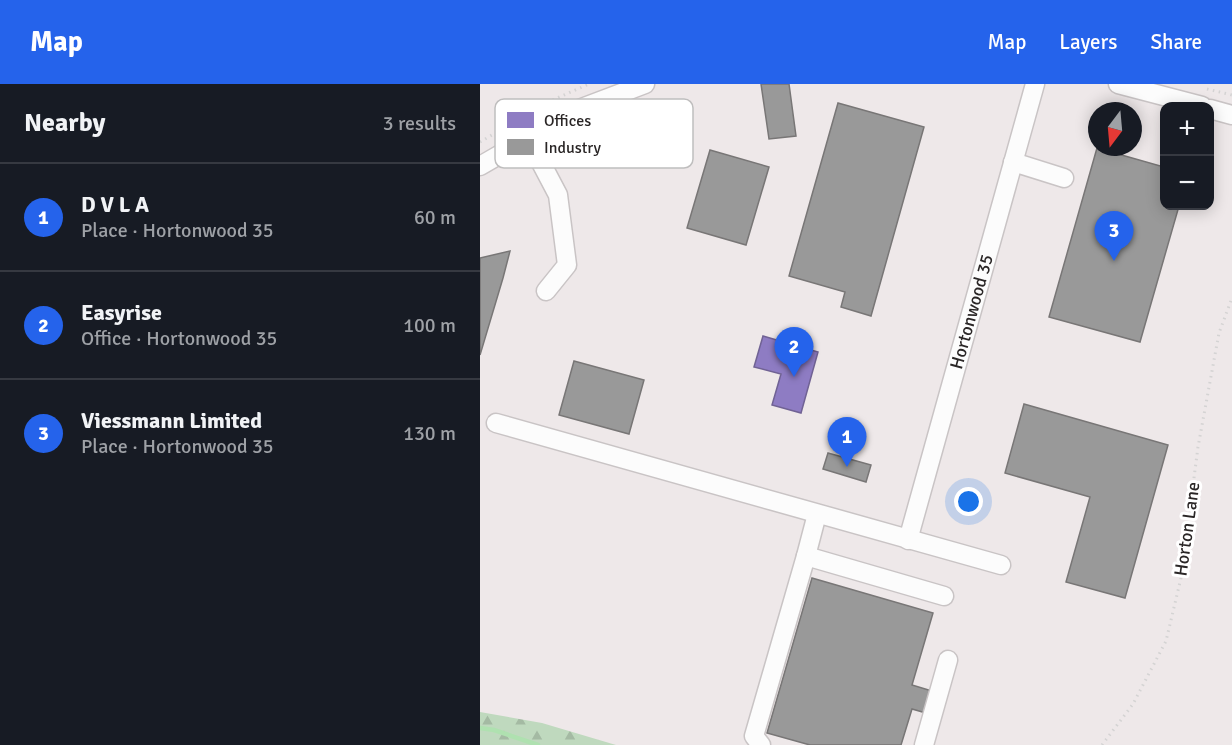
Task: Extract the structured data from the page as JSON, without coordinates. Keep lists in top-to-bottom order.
{
  "streets": {
    "street": ["Hortonwood 35"],
    "path": ["Horton Lane"]
  },
  "legend": ["Offices", "Industry"],
  "north": "bottom",
  "page": {
    "header": "Map",
    "nav": ["Map", "Layers", "Share"],
    "heading": ["Nearby", "3 results"],
    "map_buttons": ["+", "−"],
    "list": [
      {
        "mark": "1",
        "name": "D V L A",
        "note": "Place · Hortonwood 35",
        "value": "60 m"
      },
      {
        "mark": "2",
        "name": "Easyrise",
        "note": "Office · Hortonwood 35",
        "value": "100 m"
      },
      {
        "mark": "3",
        "name": "Viessmann Limited",
        "note": "Place · Hortonwood 35",
        "value": "130 m"
      }
    ],
    "pins": ["3", "2", "1"]
  }
}
